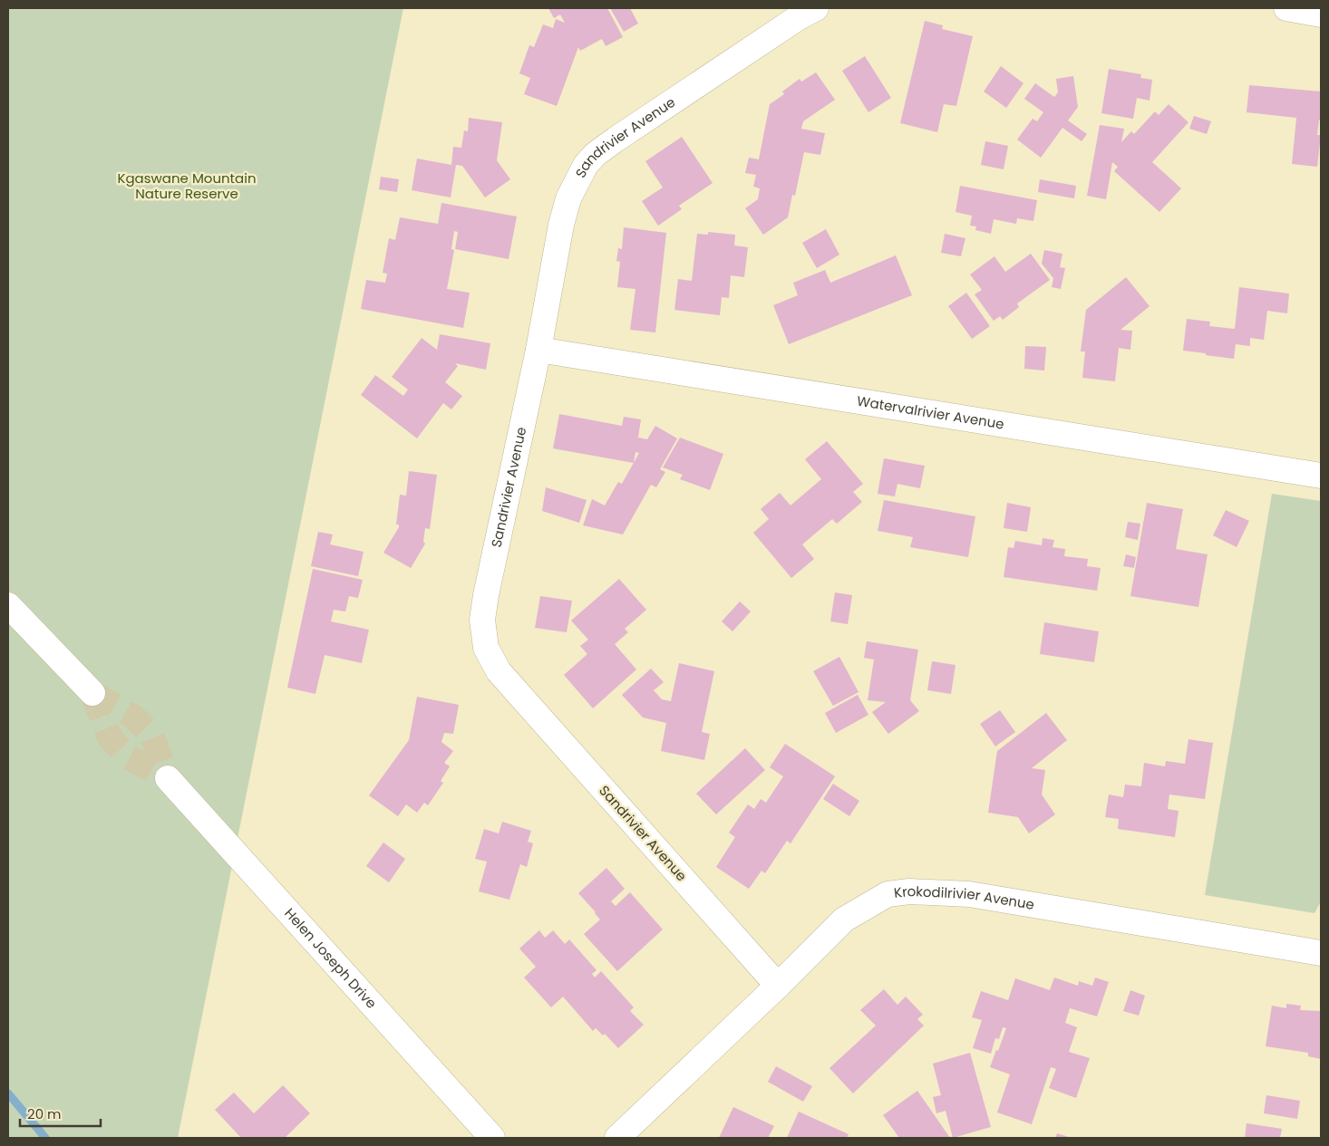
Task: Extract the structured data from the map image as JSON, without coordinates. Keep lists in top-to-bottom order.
{
  "streets": {
    "street": [
      "Sandrivier Avenue",
      "Watervalrivier Avenue",
      "Krokodilrivier Avenue",
      "Helen Joseph Drive"
    ]
  },
  "crossings": [
    ["Sandrivier Avenue", "Watervalrivier Avenue"],
    ["Sandrivier Avenue", "Krokodilrivier Avenue"]
  ],
  "parks": ["Kgaswane Mountain Nature Reserve"],
  "scale_bar": "20 m"
}
